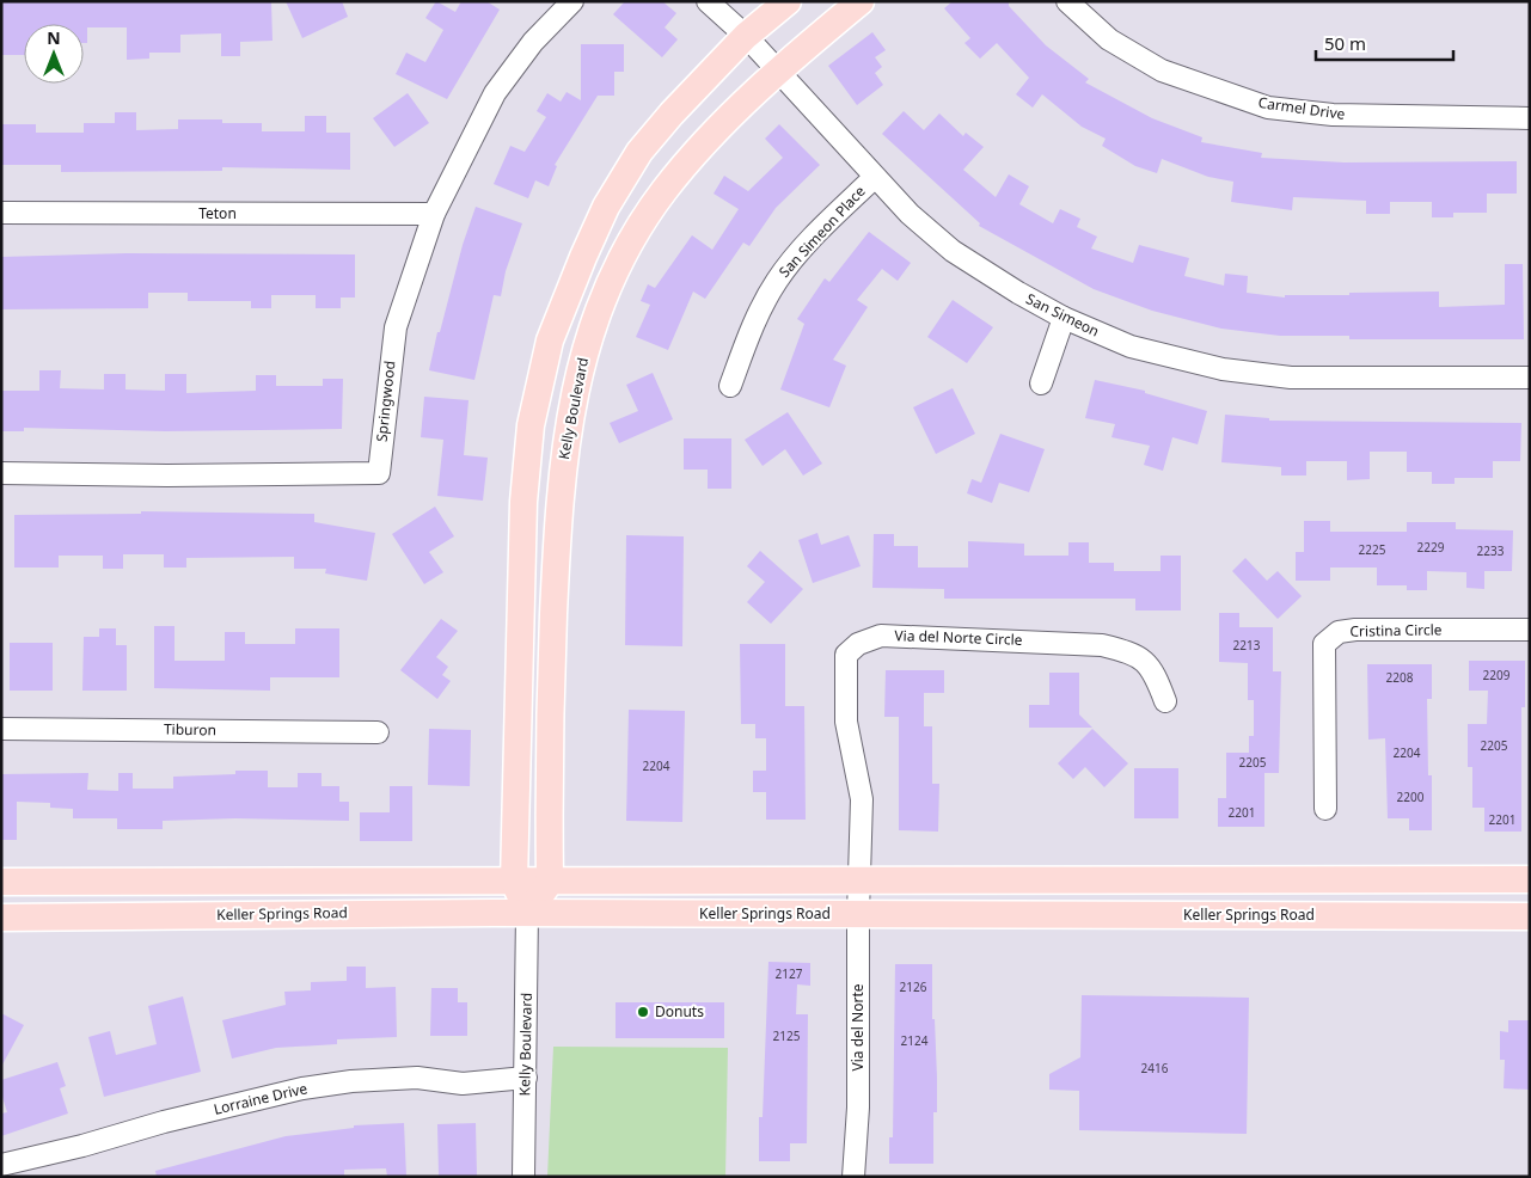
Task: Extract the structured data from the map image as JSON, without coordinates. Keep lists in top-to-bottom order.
{
  "streets": {
    "main road": ["Kelly Boulevard", "Keller Springs Road"],
    "street": [
      "Carmel Drive",
      "Teton",
      "San Simeon Place",
      "San Simeon",
      "Springwood",
      "Cristina Circle",
      "Via del Norte Circle",
      "Tiburon",
      "Via del Norte",
      "Lorraine Drive"
    ]
  },
  "crossings": [
    ["Teton", "Springwood"],
    ["San Simeon Place", "San Simeon"],
    ["San Simeon", "Kelly Boulevard"],
    ["Kelly Boulevard", "Keller Springs Road"],
    ["Kelly Boulevard", "Lorraine Drive"],
    ["Via del Norte Circle", "Via del Norte"],
    ["Keller Springs Road", "Via del Norte"]
  ],
  "places": ["Donuts"],
  "house_numbers": [
    "2229",
    "2225",
    "2233",
    "2213",
    "2209",
    "2208",
    "2205",
    "2204",
    "2205",
    "2204",
    "2200",
    "2201",
    "2201",
    "2127",
    "2126",
    "2125",
    "2124",
    "2416"
  ],
  "scale_bar": "50 m",
  "north": "top"
}
